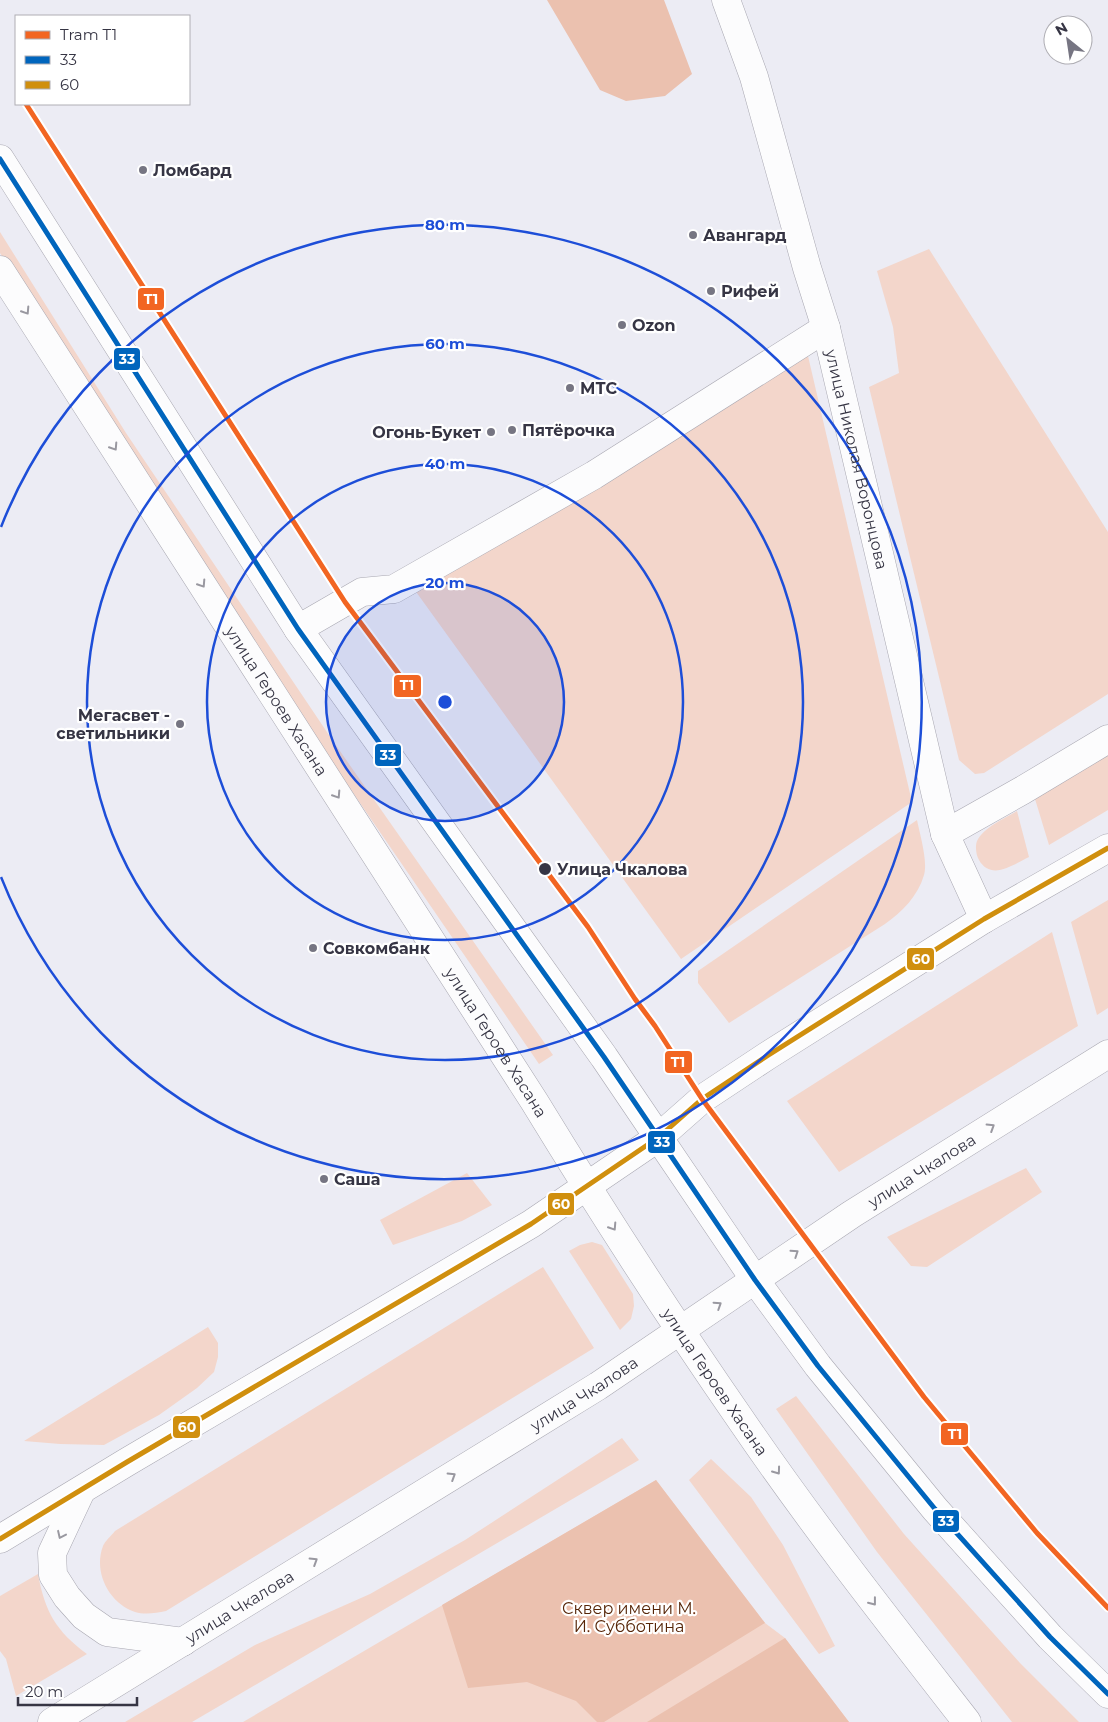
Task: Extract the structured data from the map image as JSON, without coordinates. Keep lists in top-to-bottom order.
{
  "streets": {
    "main road": ["улица Николая Воронцова", "улица Героев Хасана", "улица Чкалова"]
  },
  "crossings": [
    ["улица Героев Хасана", "улица Чкалова"]
  ],
  "parks": ["Сквер имени М. И. Субботина"],
  "places": [
    "Ломбард",
    "Авангард",
    "Рифей",
    "Ozon",
    "МТС",
    "Пятёрочка",
    "Огонь-Букет",
    "Мегасвет - светильники",
    "Улица Чкалова",
    "Совкомбанк",
    "Саша"
  ],
  "lines": ["tram line T1", "transit line 33", "transit line 60"],
  "legend": ["Tram T1", "33", "60"],
  "scale_bar": "20 m",
  "north": "top left",
  "rings": [
    "80 m",
    "60 m",
    "40 m",
    "20 m"
  ]
}
